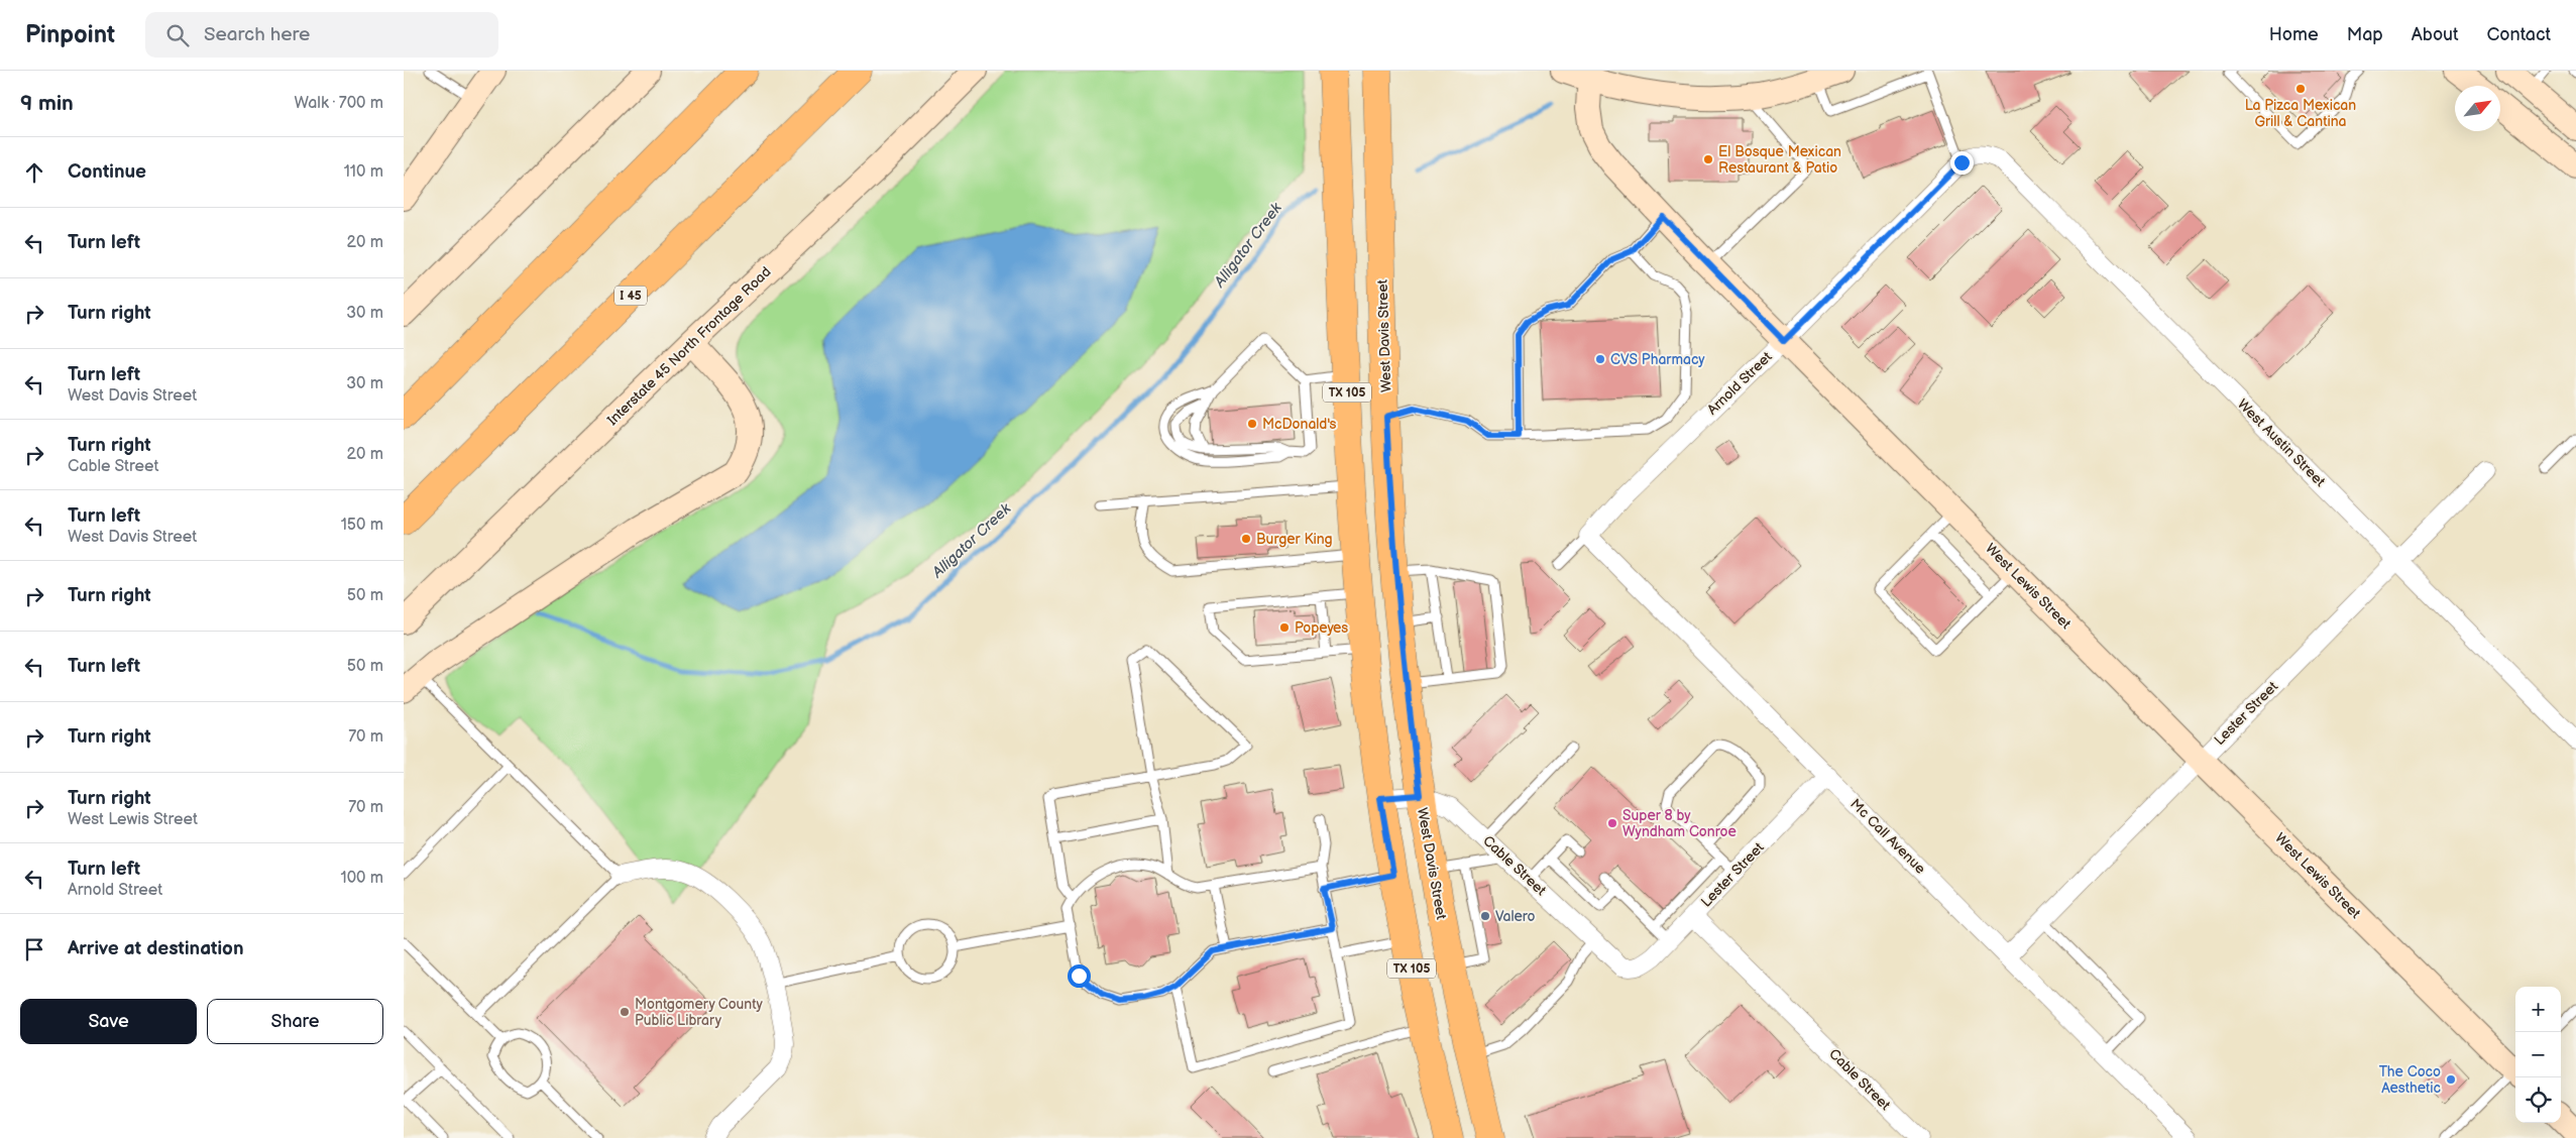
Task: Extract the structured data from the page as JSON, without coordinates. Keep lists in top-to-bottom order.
{
  "streets": {
    "main road": ["I 45", "West Davis Street", "TX 105"],
    "street": [
      "Interstate 45 North Frontage Road",
      "Arnold Street",
      "West Austin Street",
      "West Lewis Street",
      "Lester Street",
      "Mc Call Avenue",
      "Cable Street"
    ]
  },
  "crossings": [
    ["West Davis Street", "Cable Street"],
    ["Arnold Street", "West Austin Street"],
    ["Arnold Street", "West Lewis Street"],
    ["Arnold Street", "Mc Call Avenue"],
    ["TX 105", "Cable Street"],
    ["West Austin Street", "Lester Street"],
    ["West Lewis Street", "Lester Street"],
    ["Lester Street", "Mc Call Avenue"],
    ["Lester Street", "Cable Street"]
  ],
  "water": ["Alligator Creek"],
  "places": [
    "La Pizca Mexican Grill & Cantina",
    "El Bosque Mexican Restaurant & Patio",
    "CVS Pharmacy",
    "McDonald's",
    "Burger King",
    "Popeyes",
    "Super 8 by Wyndham Conroe",
    "Valero",
    "Montgomery County Public Library",
    "The Coco Aesthetic"
  ],
  "north": "top right",
  "page": {
    "header": "Pinpoint",
    "search": "Search here",
    "nav": [
      "Home",
      "Map",
      "About",
      "Contact"
    ],
    "heading": ["9 min", "Walk · 700 m"],
    "list": [
      ["Continue", "110 m"],
      ["Turn left", "20 m"],
      ["Turn right", "30 m"],
      ["Turn left", "West Davis Street", "30 m"],
      ["Turn right", "Cable Street", "20 m"],
      ["Turn left", "West Davis Street", "150 m"],
      ["Turn right", "50 m"],
      ["Turn left", "50 m"],
      ["Turn right", "70 m"],
      ["Turn right", "West Lewis Street", "70 m"],
      ["Turn left", "Arnold Street", "100 m"],
      "Arrive at destination"
    ],
    "buttons": ["Save", "Share"],
    "map_buttons": ["+", "−"]
  }
}
